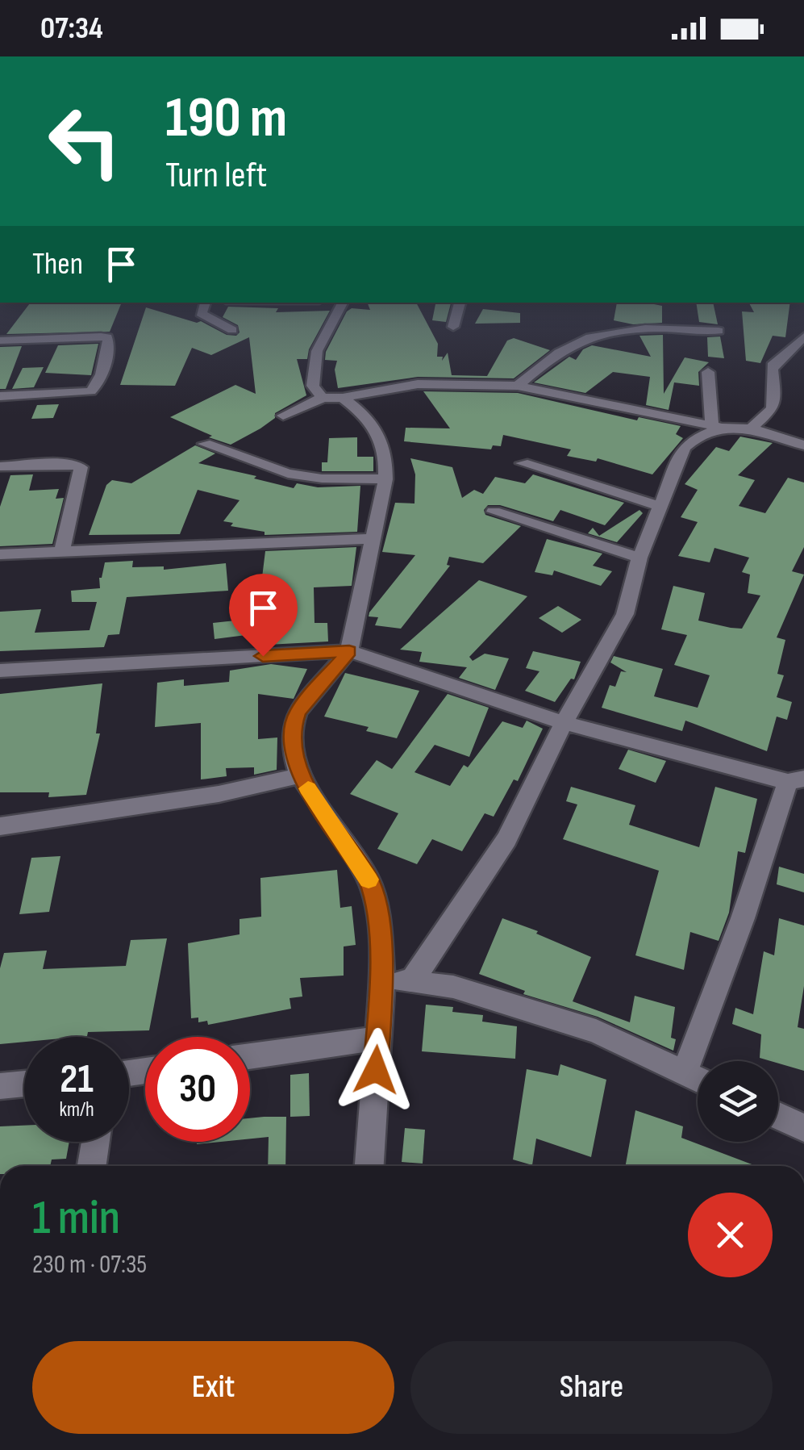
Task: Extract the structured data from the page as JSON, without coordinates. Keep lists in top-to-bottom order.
{
  "page": {
    "status": "07:34",
    "turn": ["190 m", "Turn left"],
    "then": "Then",
    "speed": "21 km/h",
    "limit": "30",
    "heading": ["1 min", "230 m · 07:35"],
    "buttons": ["Exit", "Share"]
  }
}
